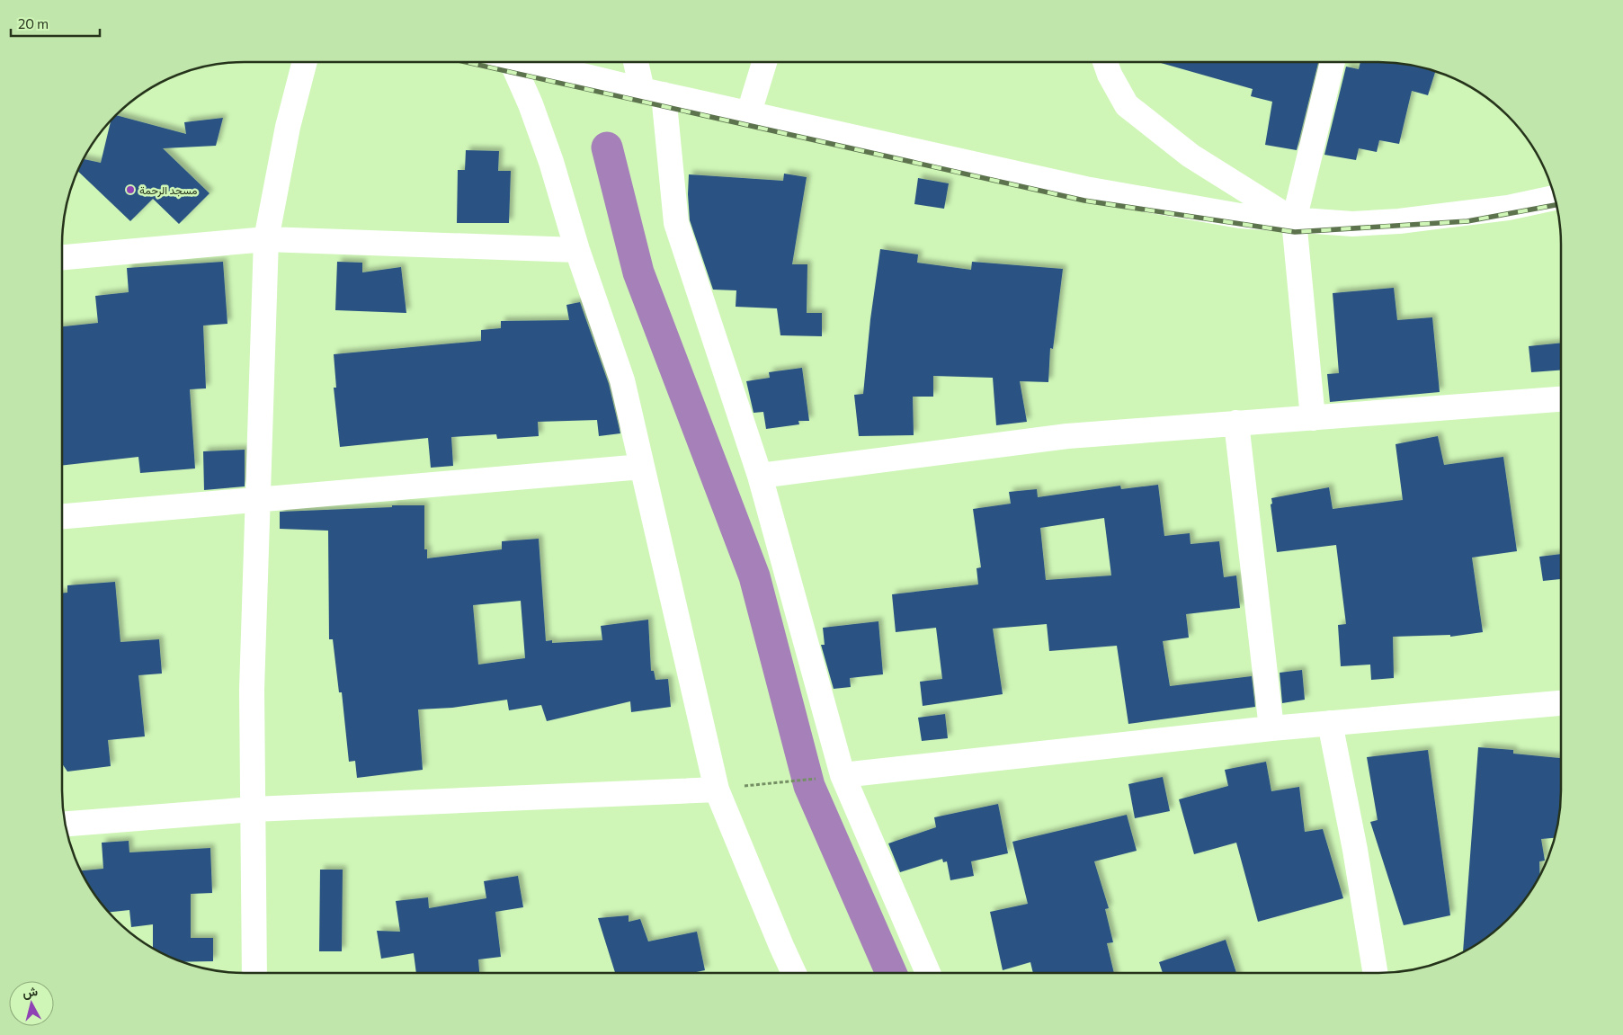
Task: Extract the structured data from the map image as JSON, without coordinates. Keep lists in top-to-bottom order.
{
  "places": ["مسجد الرحمة"],
  "scale_bar": "20 m",
  "north": "top"
}
